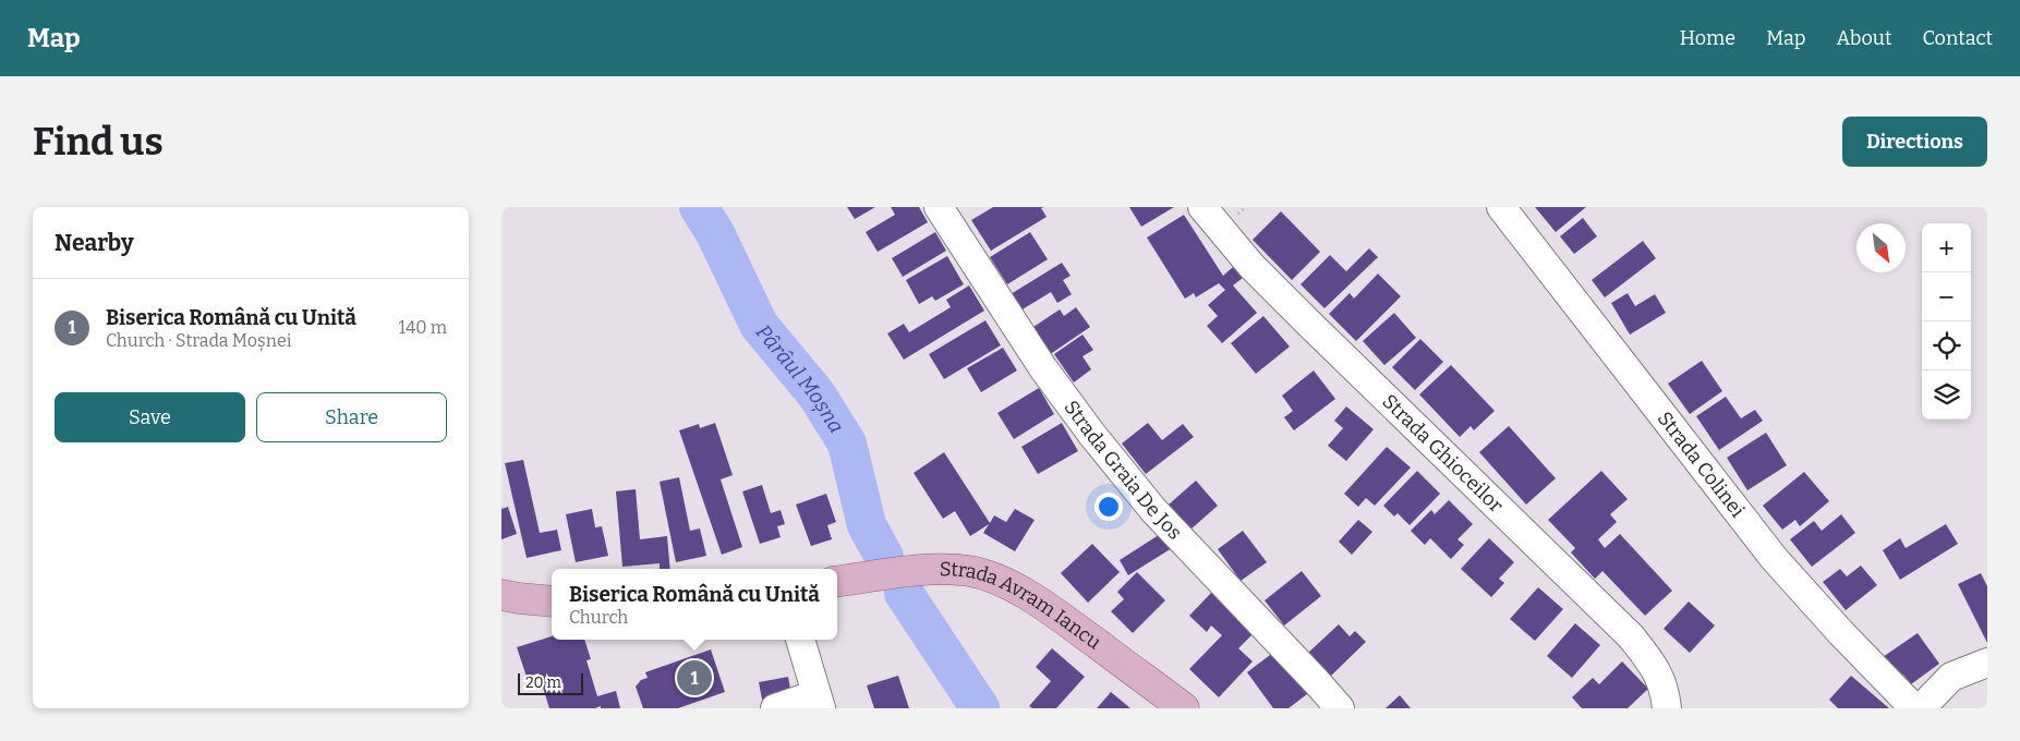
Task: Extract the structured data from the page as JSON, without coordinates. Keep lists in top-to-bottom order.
{
  "streets": {
    "main road": ["Strada Avram Iancu"],
    "street": ["Strada Ghioceilor", "Strada Colinei", "Strada Graia De Jos"]
  },
  "water": ["Pârâul Moșna"],
  "scale_bar": "20 m",
  "north": "bottom right",
  "page": {
    "header": "Map",
    "nav": [
      "Home",
      "Map",
      "About",
      "Contact"
    ],
    "buttons": [
      "Directions",
      ["Save", "Share"]
    ],
    "title": "Find us",
    "heading": "Nearby",
    "map_buttons": ["+", "−"],
    "list": [
      {
        "mark": "1",
        "name": "Biserica Română cu Unită",
        "note": "Church · Strada Moșnei",
        "value": "140 m"
      }
    ],
    "popup": ["Biserica Română cu Unită", "Church"],
    "pins": "1",
    "scale": "20 m"
  }
}
